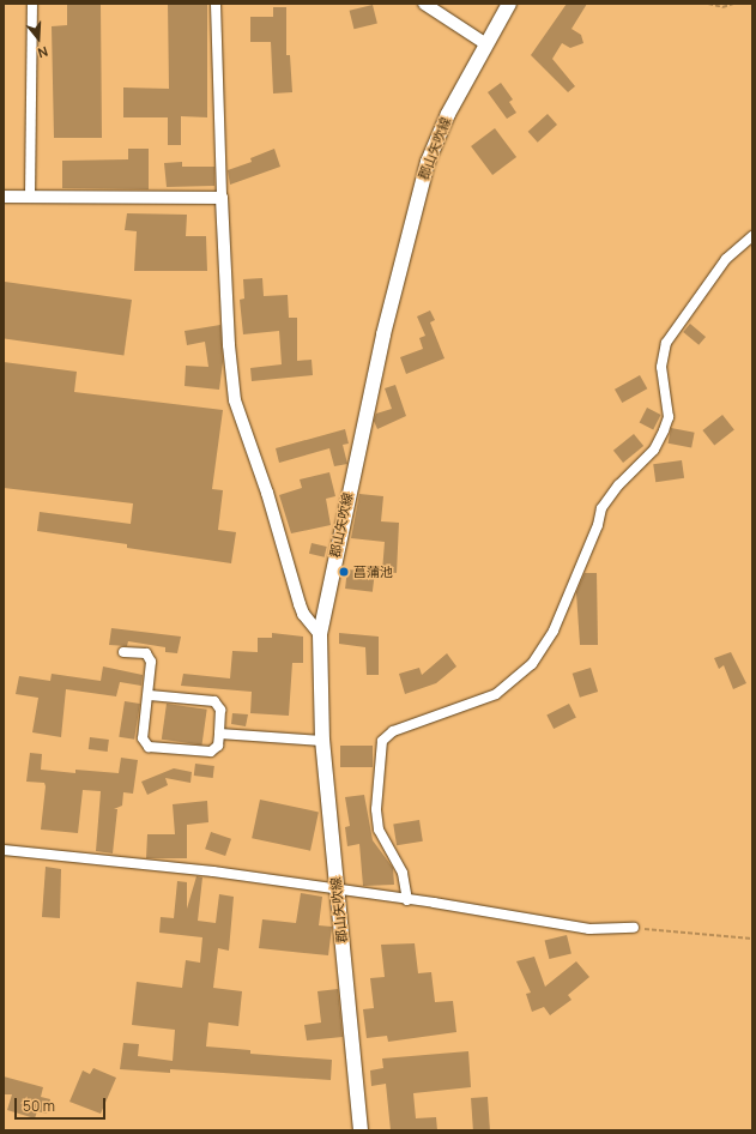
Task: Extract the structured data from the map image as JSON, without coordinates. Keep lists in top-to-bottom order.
{
  "streets": {
    "main road": ["郡山矢吹線"]
  },
  "places": ["菖蒲池"],
  "scale_bar": "50 m",
  "north": "bottom"
}
